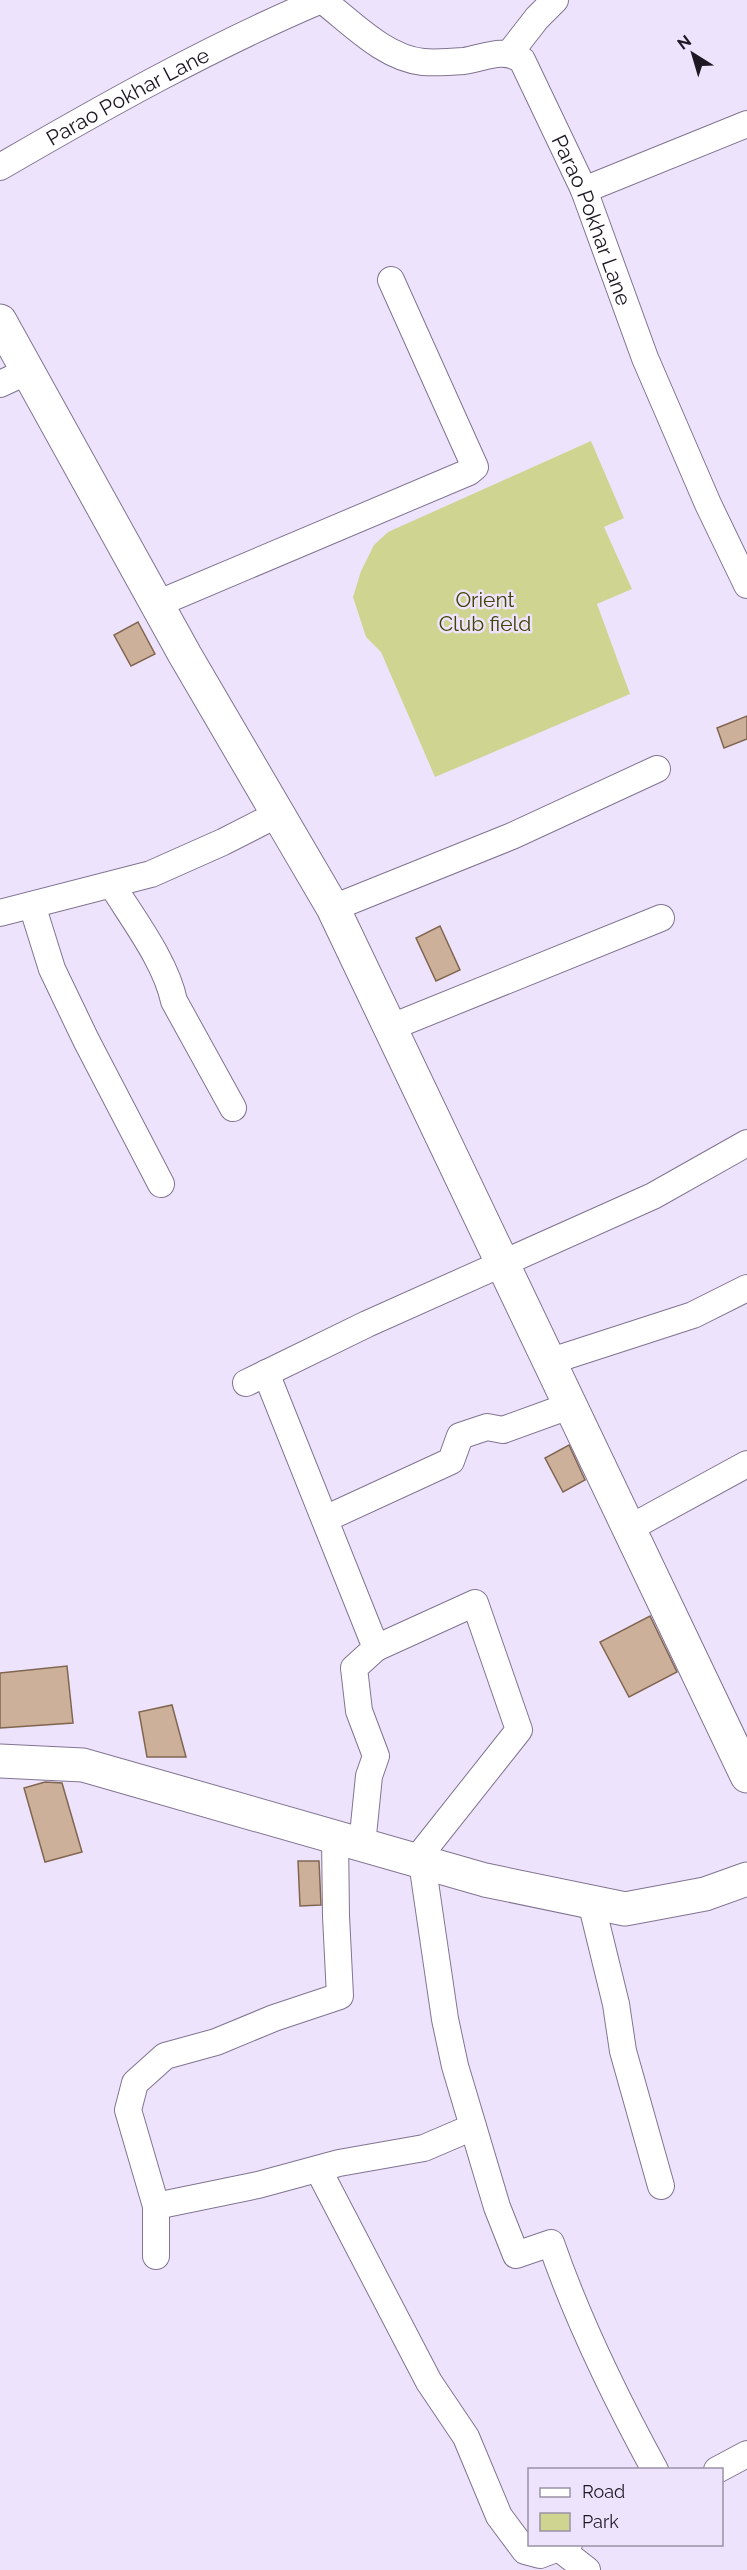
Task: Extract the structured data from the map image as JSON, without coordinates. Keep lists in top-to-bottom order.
{
  "streets": {
    "street": ["Parao Pokhar Lane"]
  },
  "parks": ["Orient Club field"],
  "legend": ["Road", "Park"],
  "north": "top left"
}
